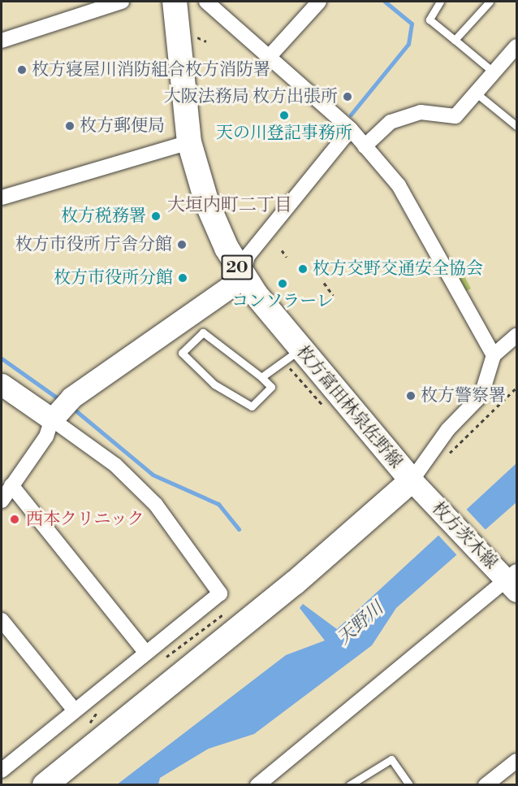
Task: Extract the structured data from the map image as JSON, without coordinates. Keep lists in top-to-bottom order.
{
  "streets": {
    "main road": ["20", "枚方富田林泉佐野線"],
    "street": ["枚方茨木線"]
  },
  "crossings": [
    ["枚方富田林泉佐野線", "枚方茨木線"]
  ],
  "districts": ["大垣内町二丁目"],
  "water": ["天野川"],
  "places": [
    "枚方寝屋川消防組合枚方消防署",
    "大阪法務局 枚方出張所",
    "天の川登記事務所",
    "枚方郵便局",
    "枚方税務署",
    "枚方市役所 庁舎分館",
    "枚方交野交通安全協会",
    "枚方市役所分館",
    "コンソラーレ",
    "枚方警察署",
    "西本クリニック"
  ]
}
